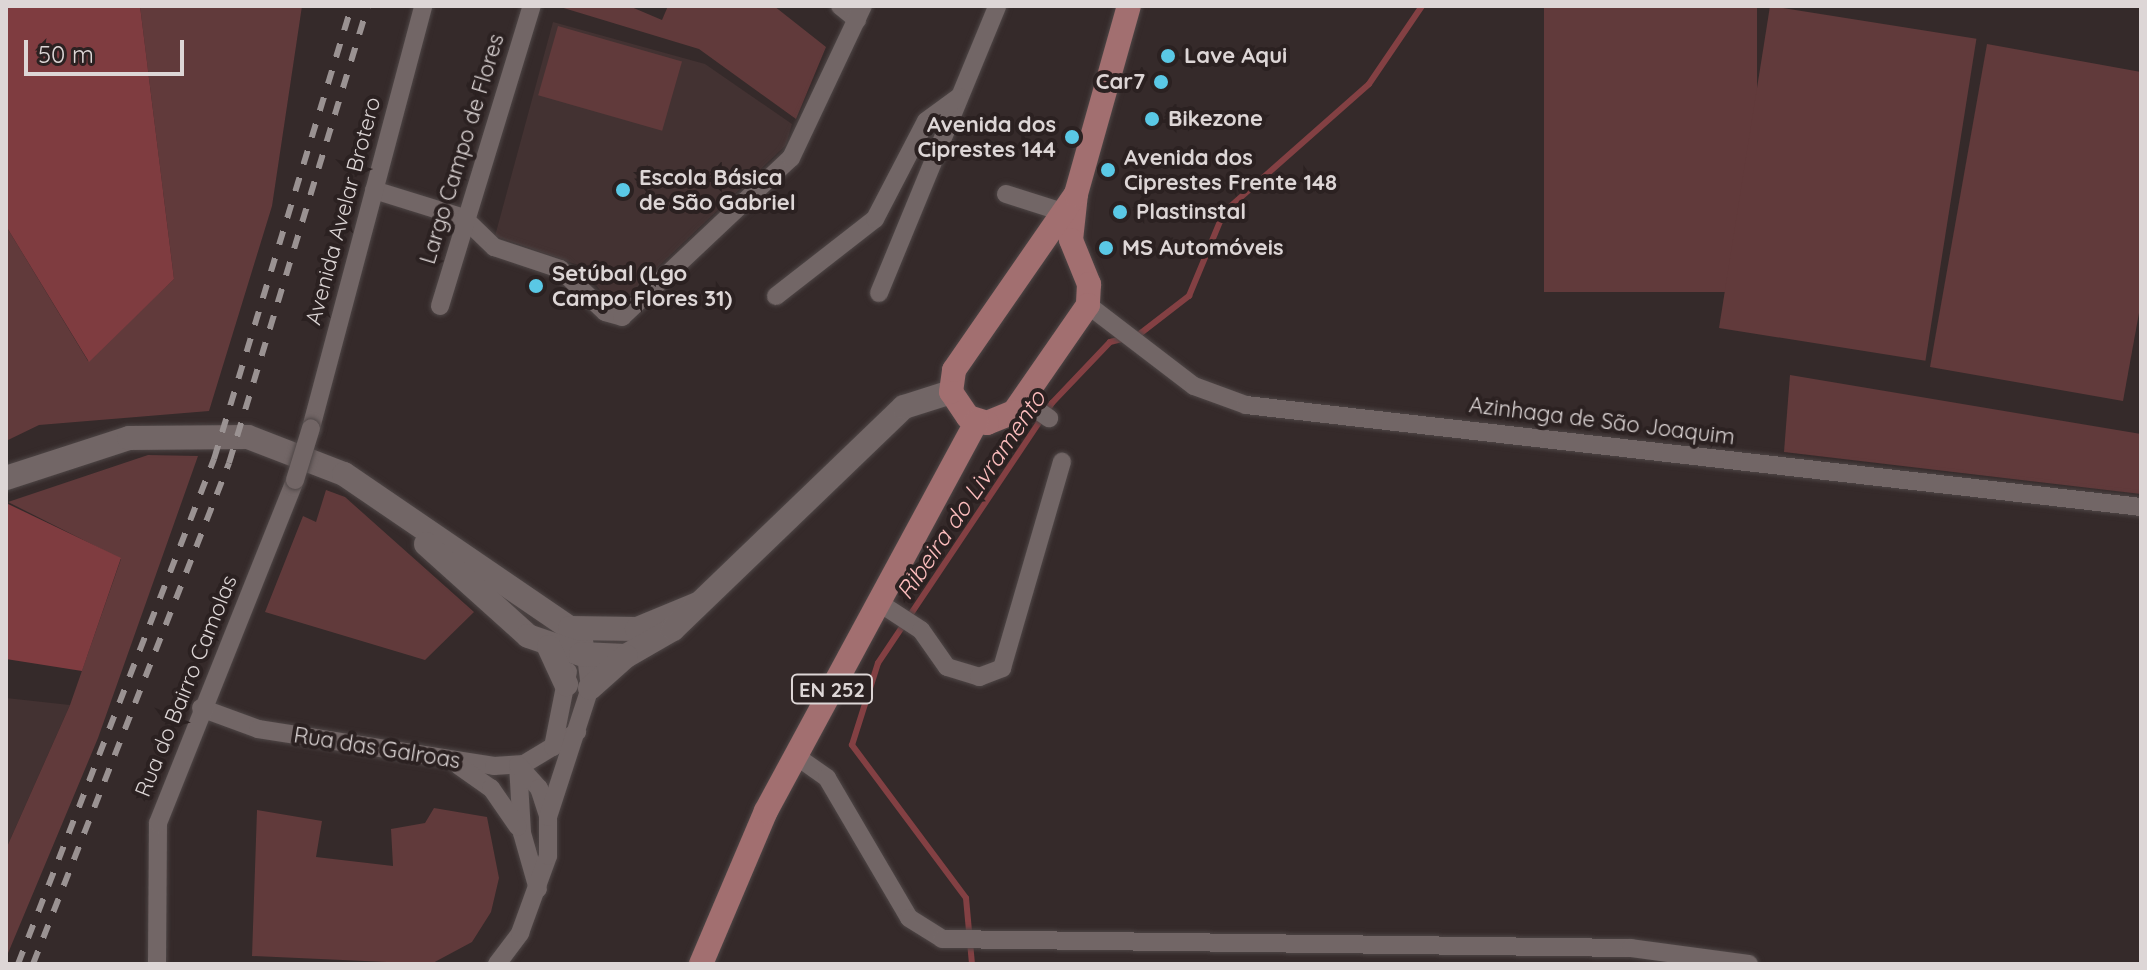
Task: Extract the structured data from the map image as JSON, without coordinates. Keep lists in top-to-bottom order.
{
  "streets": {
    "main road": ["EN 252"],
    "street": [
      "Largo Campo de Flores",
      "Avenida Avelar Brotero",
      "Azinhaga de São Joaquim",
      "Rua do Bairro Camolas",
      "Rua das Galroas"
    ]
  },
  "crossings": [
    ["Avenida Avelar Brotero", "Rua do Bairro Camolas"],
    ["Rua do Bairro Camolas", "Rua das Galroas"]
  ],
  "water": ["Ribeira do Livramento"],
  "places": [
    "Lave Aqui",
    "Car7",
    "Bikezone",
    "Avenida dos Ciprestes 144",
    "Avenida dos Ciprestes Frente 148",
    "Escola Básica de São Gabriel",
    "Plastinstal",
    "MS Automóveis",
    "Setúbal (Lgo Campo Flores 31)"
  ],
  "scale_bar": "50 m"
}
